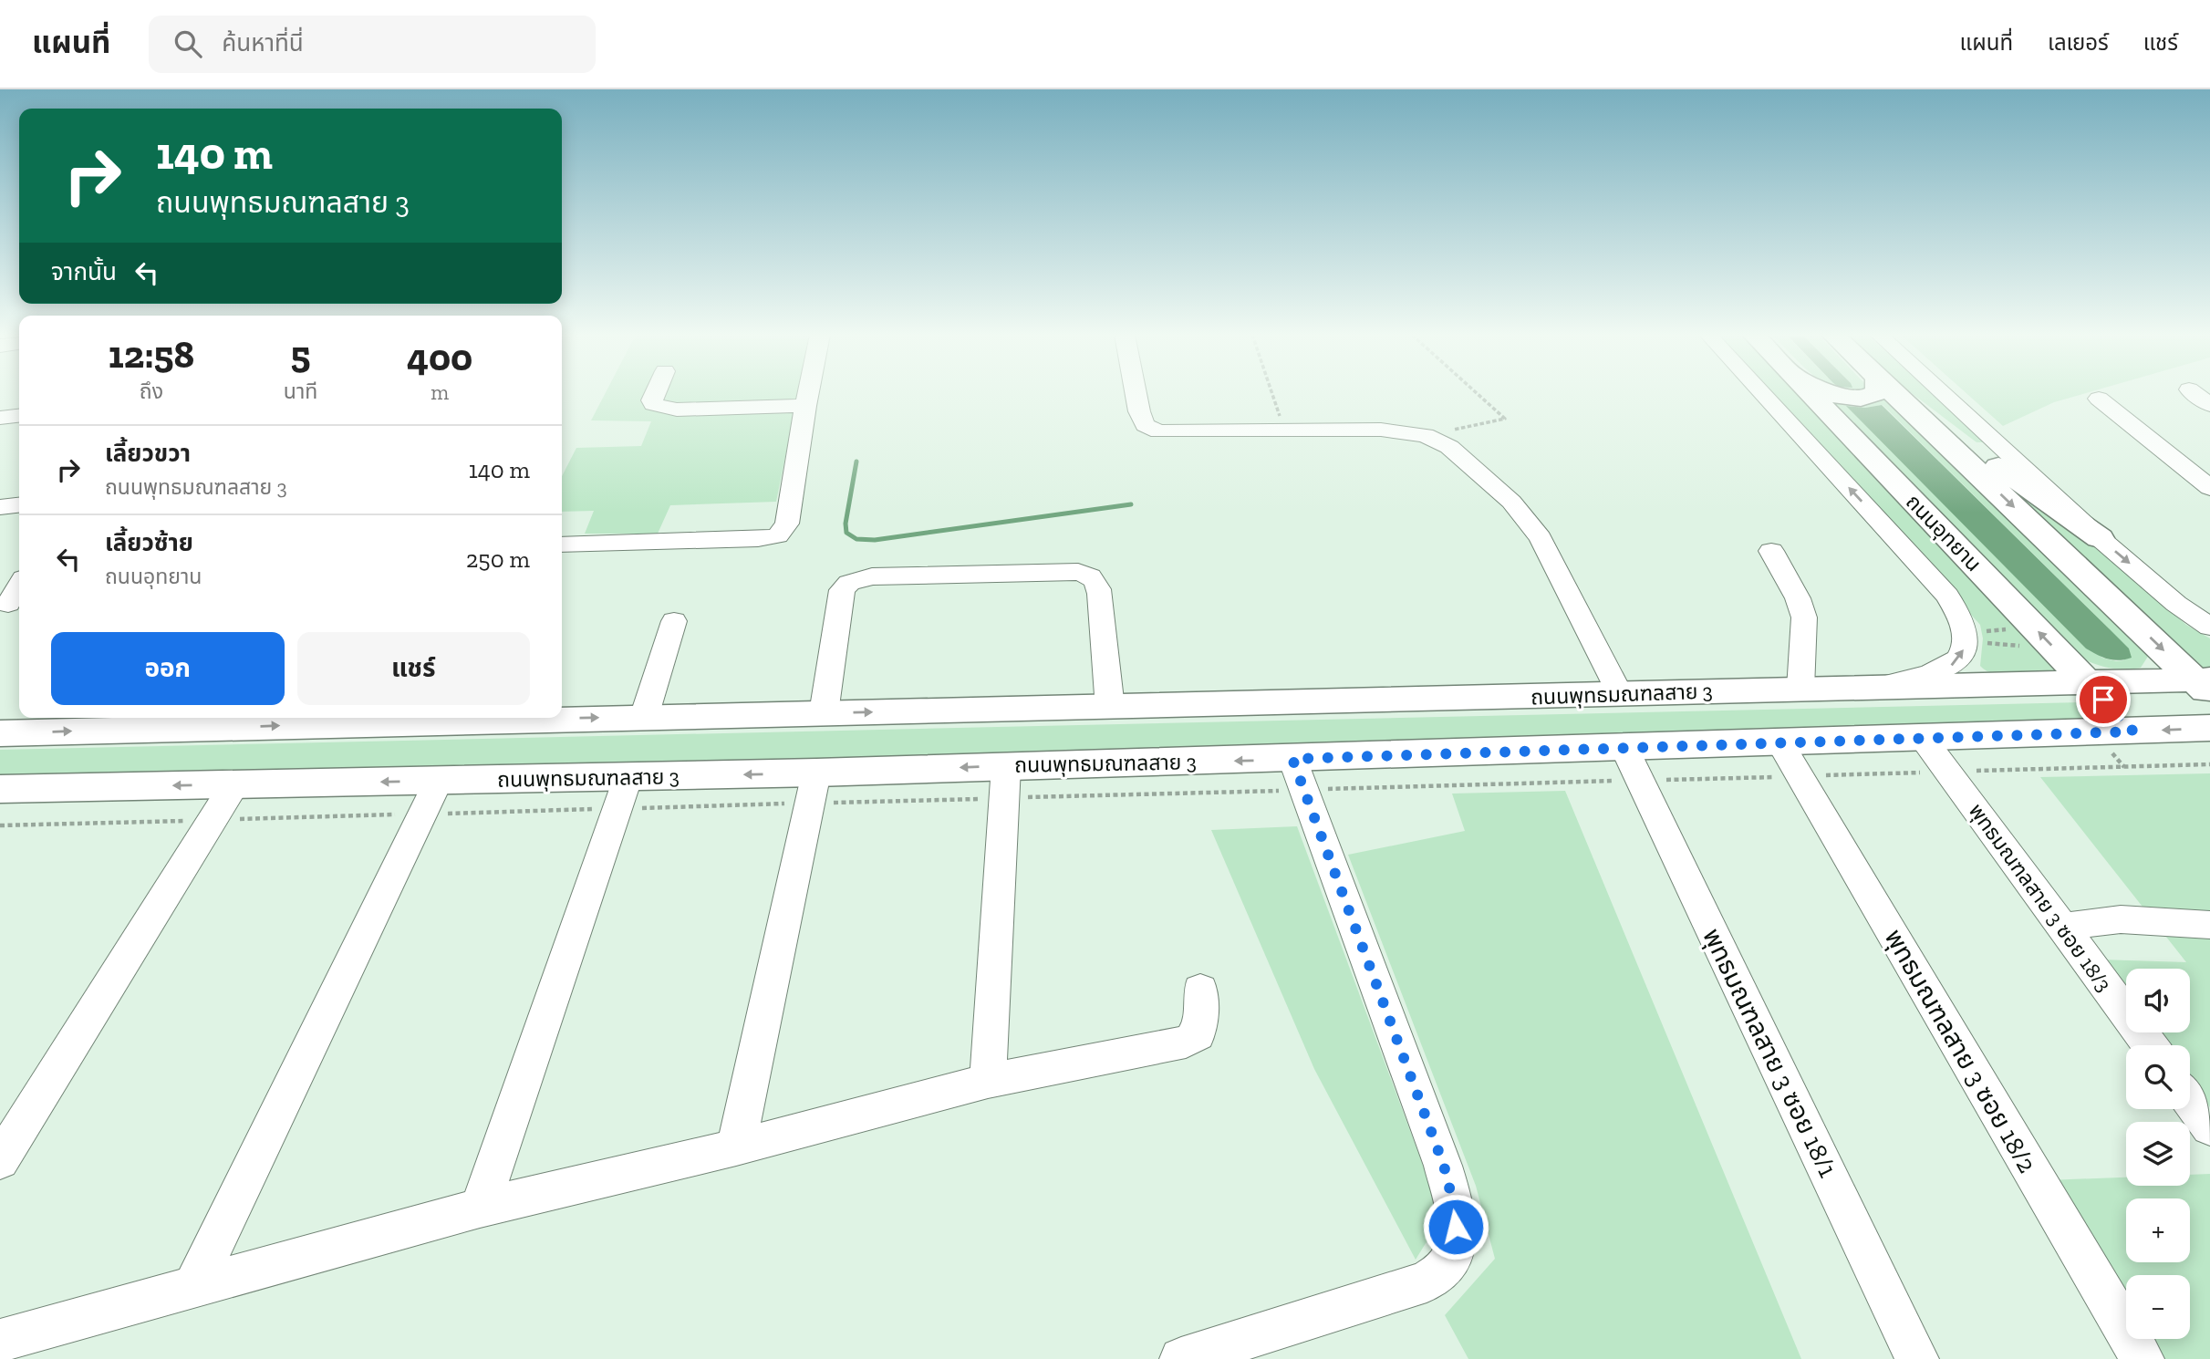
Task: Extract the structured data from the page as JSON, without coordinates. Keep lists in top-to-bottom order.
{
  "streets": {
    "main road": ["ถนนอุทยาน", "ถนนพุทธมณฑลสาย 3"],
    "street": ["พุทธมณฑลสาย 3 ซอย 18/3", "พุทธมณฑลสาย 3 ซอย 18/2", "พุทธมณฑลสาย 3 ซอย 18/1"]
  },
  "crossings": [
    ["ถนนอุทยาน", "ถนนพุทธมณฑลสาย 3"],
    ["ถนนพุทธมณฑลสาย 3", "พุทธมณฑลสาย 3 ซอย 18/3"],
    ["ถนนพุทธมณฑลสาย 3", "พุทธมณฑลสาย 3 ซอย 18/2"],
    ["ถนนพุทธมณฑลสาย 3", "พุทธมณฑลสาย 3 ซอย 18/1"]
  ],
  "page": {
    "header": "แผนที่",
    "search": "ค้นหาที่นี่",
    "nav": ["แผนที่", "เลเยอร์", "แชร์"],
    "turn": ["140 m", "ถนนพุทธมณฑลสาย 3"],
    "then": "จากนั้น",
    "eta": [
      "12:58",
      "ถึง",
      "5",
      "นาที",
      "400",
      "m"
    ],
    "list": [
      {
        "name": "เลี้ยวขวา",
        "note": "ถนนพุทธมณฑลสาย 3",
        "value": "140 m"
      },
      {
        "name": "เลี้ยวซ้าย",
        "note": "ถนนอุทยาน",
        "value": "250 m"
      }
    ],
    "buttons": ["ออก", "แชร์"],
    "map_buttons": ["+", "−"]
  }
}
